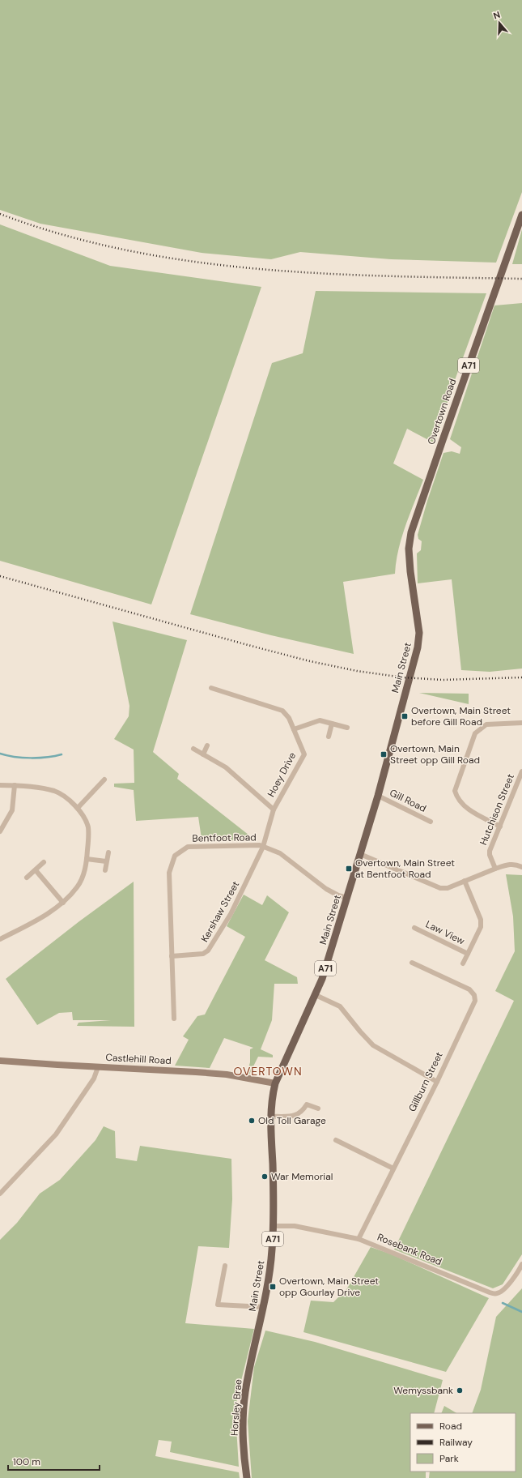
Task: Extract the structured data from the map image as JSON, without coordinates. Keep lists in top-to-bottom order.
{
  "streets": {
    "main road": [
      "A71",
      "Overtown Road",
      "Main Street",
      "Castlehill Road",
      "Horsley Brae"
    ],
    "street": [
      "Hoey Drive",
      "Gill Road",
      "Hutchison Street",
      "Bentfoot Road",
      "Kershaw Street",
      "Law View",
      "Gillburn Street",
      "Rosebank Road"
    ]
  },
  "crossings": [
    ["Overtown Road", "Main Street"],
    ["Main Street", "Gill Road"],
    ["Main Street", "Bentfoot Road"],
    ["Main Street", "Castlehill Road"],
    ["Main Street", "Rosebank Road"],
    ["Main Street", "Horsley Brae"],
    ["Hoey Drive", "Bentfoot Road"],
    ["Hoey Drive", "Kershaw Street"],
    ["Bentfoot Road", "Kershaw Street"],
    ["Gillburn Street", "Rosebank Road"]
  ],
  "districts": ["OVERTOWN"],
  "places": {
    "transit": [
      "Overtown, Main Street before Gill Road",
      "Overtown, Main Street opp Gill Road",
      "Overtown, Main Street at Bentfoot Road",
      "Overtown, Main Street opp Gourlay Drive"
    ],
    "other": ["Old Toll Garage", "War Memorial", "Wemyssbank"]
  },
  "legend": ["Road", "Railway", "Park"],
  "scale_bar": "100 m",
  "north": "top"
}
